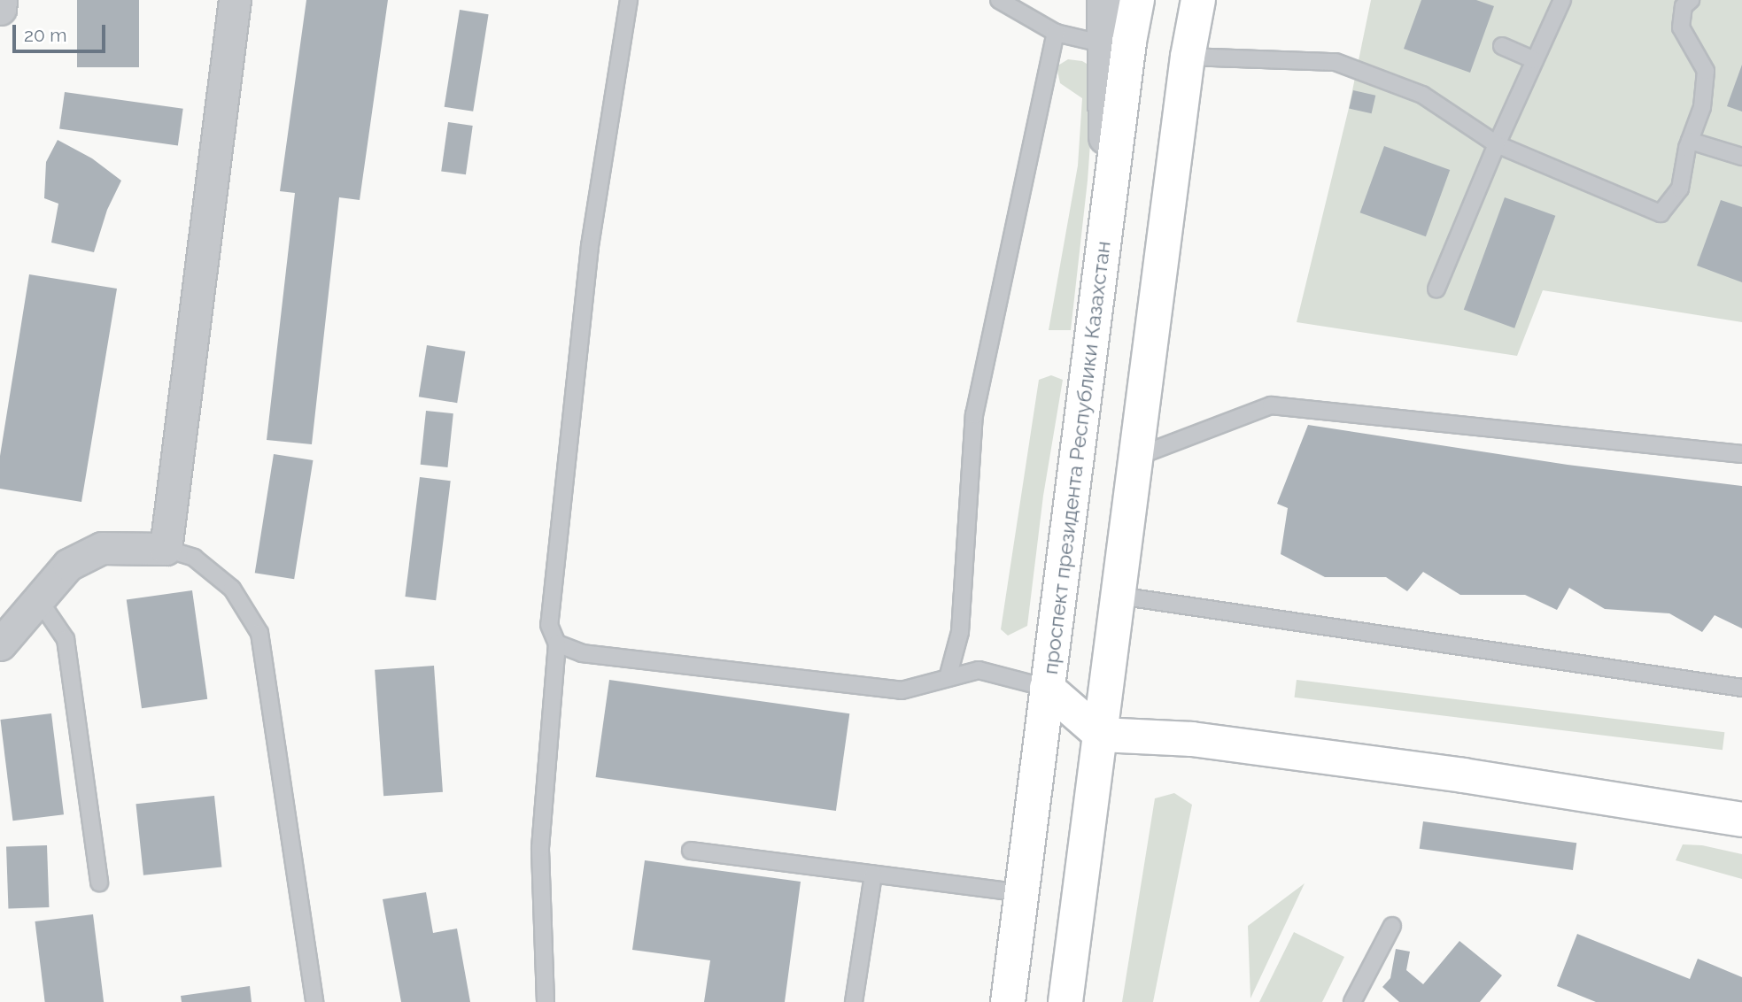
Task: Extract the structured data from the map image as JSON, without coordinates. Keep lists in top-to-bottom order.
{
  "streets": {
    "main road": ["проспект президента Республики Казахстан"]
  },
  "scale_bar": "20 m"
}
